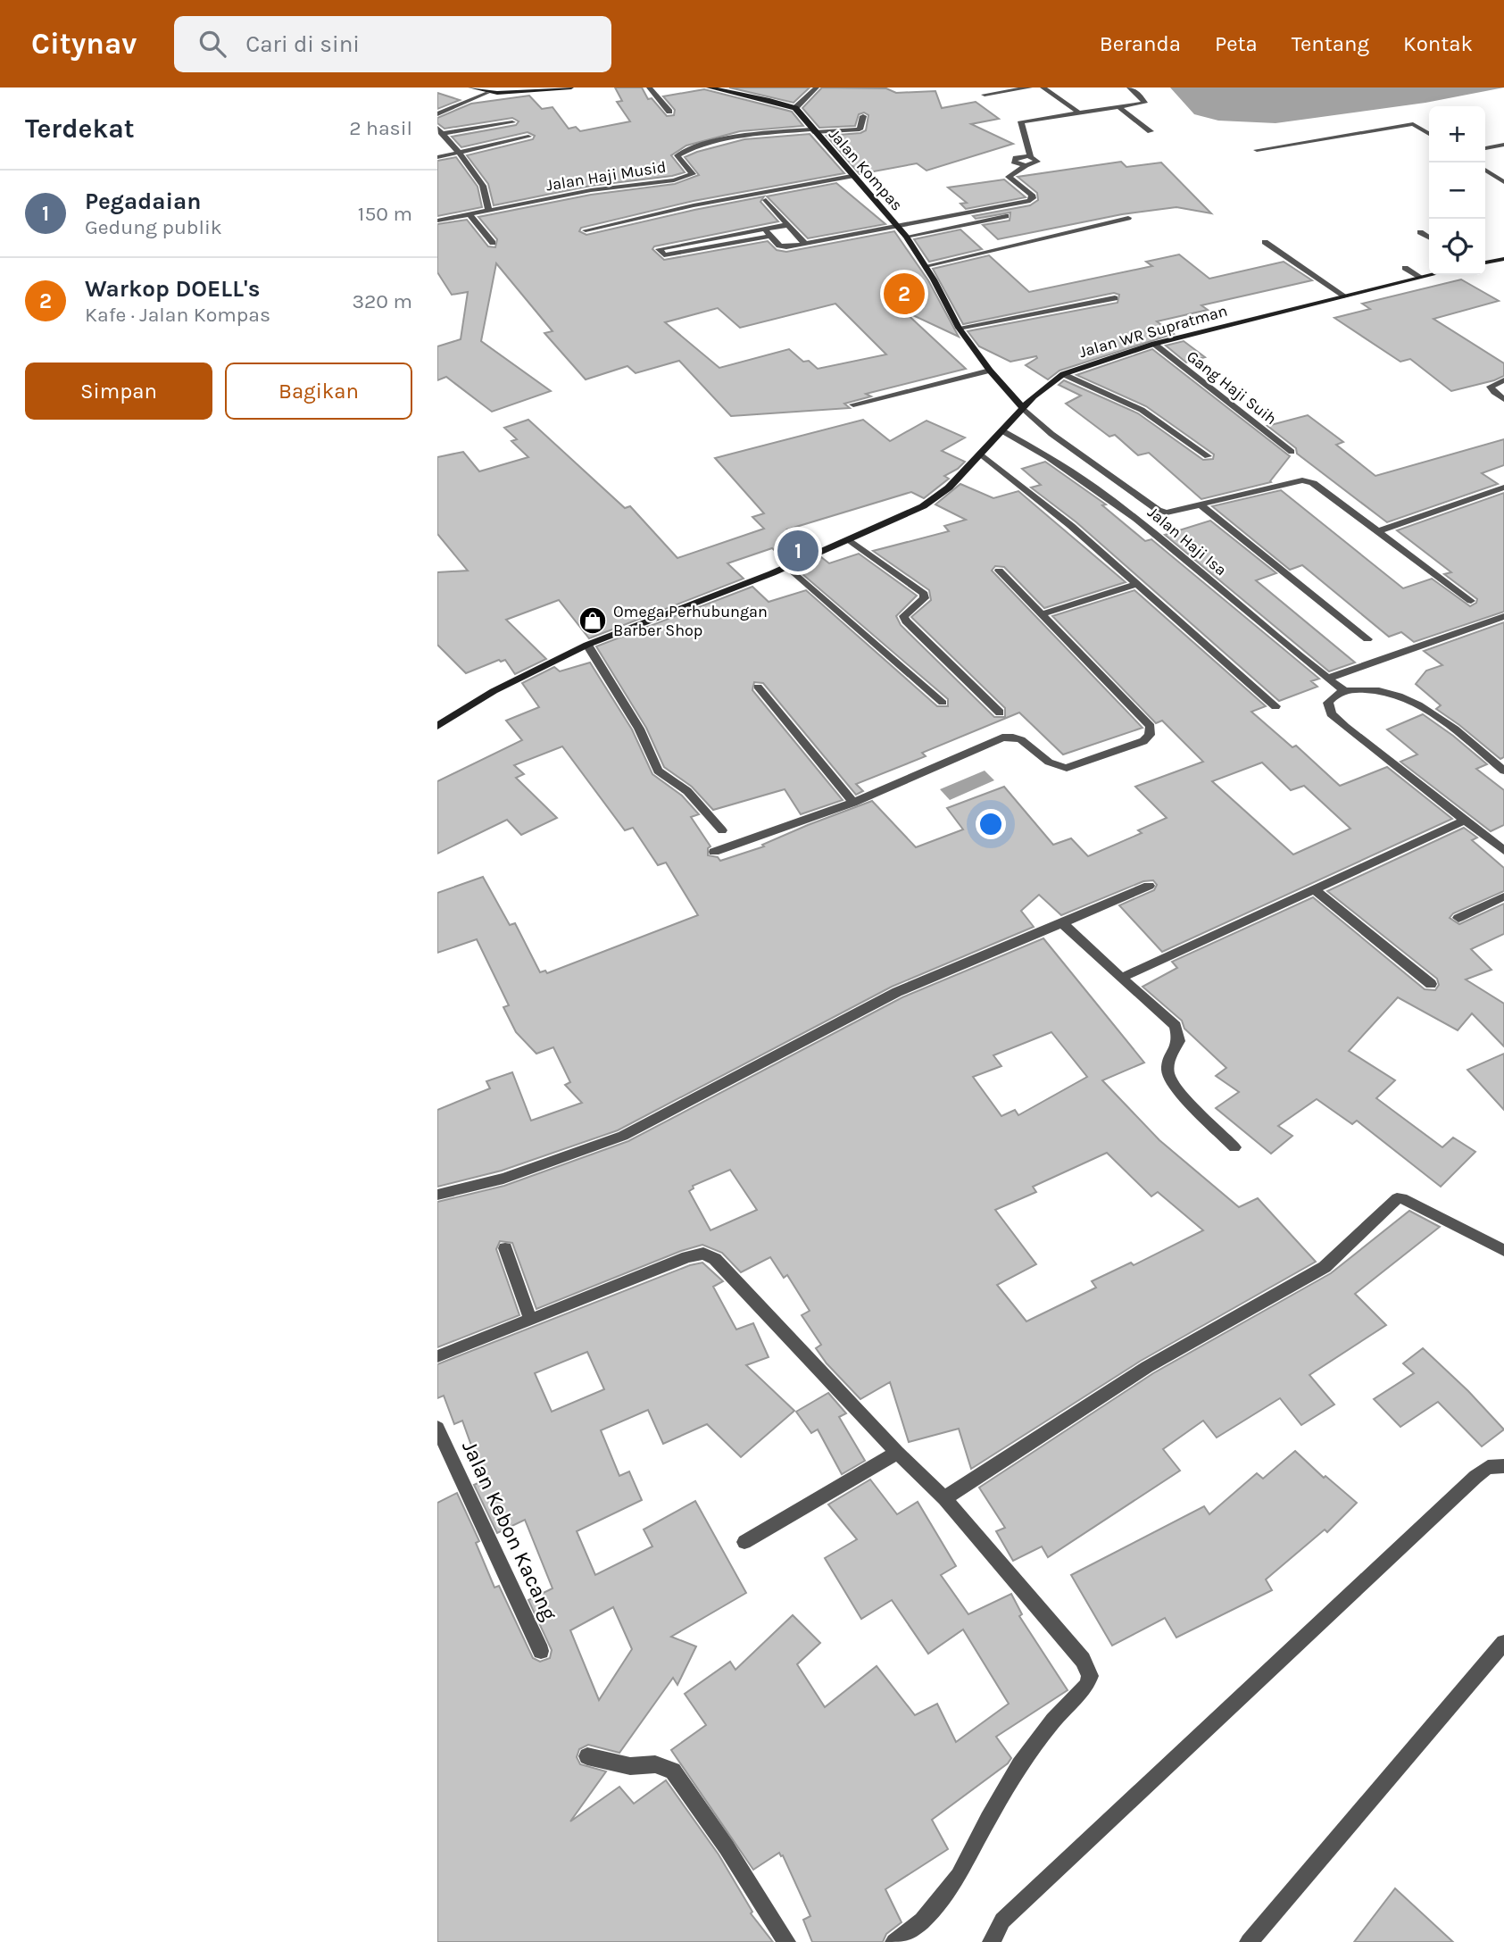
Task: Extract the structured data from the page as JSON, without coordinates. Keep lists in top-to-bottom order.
{
  "streets": {
    "main road": ["Jalan Kompas", "Jalan WR Supratman"],
    "street": [
      "Jalan Haji Musid",
      "Gang Haji Suih",
      "Jalan Haji Isa",
      "Jalan Kebon Kacang"
    ]
  },
  "crossings": [
    ["Jalan Kompas", "Jalan Haji Musid"],
    ["Jalan Kompas", "Jalan WR Supratman"],
    ["Jalan WR Supratman", "Gang Haji Suih"],
    ["Jalan WR Supratman", "Jalan Haji Isa"]
  ],
  "places": {
    "shop": ["Omega Perhubungan Barber Shop"]
  },
  "page": {
    "header": "Citynav",
    "search": "Cari di sini",
    "nav": [
      "Beranda",
      "Peta",
      "Tentang",
      "Kontak"
    ],
    "heading": ["Terdekat", "2 hasil"],
    "map_buttons": ["+", "−"],
    "list": [
      {
        "mark": "1",
        "name": "Pegadaian",
        "note": "Gedung publik",
        "value": "150 m"
      },
      {
        "mark": "2",
        "name": "Warkop DOELL's",
        "note": "Kafe · Jalan Kompas",
        "value": "320 m"
      }
    ],
    "pins": ["2", "1"],
    "buttons": ["Simpan", "Bagikan"]
  }
}
